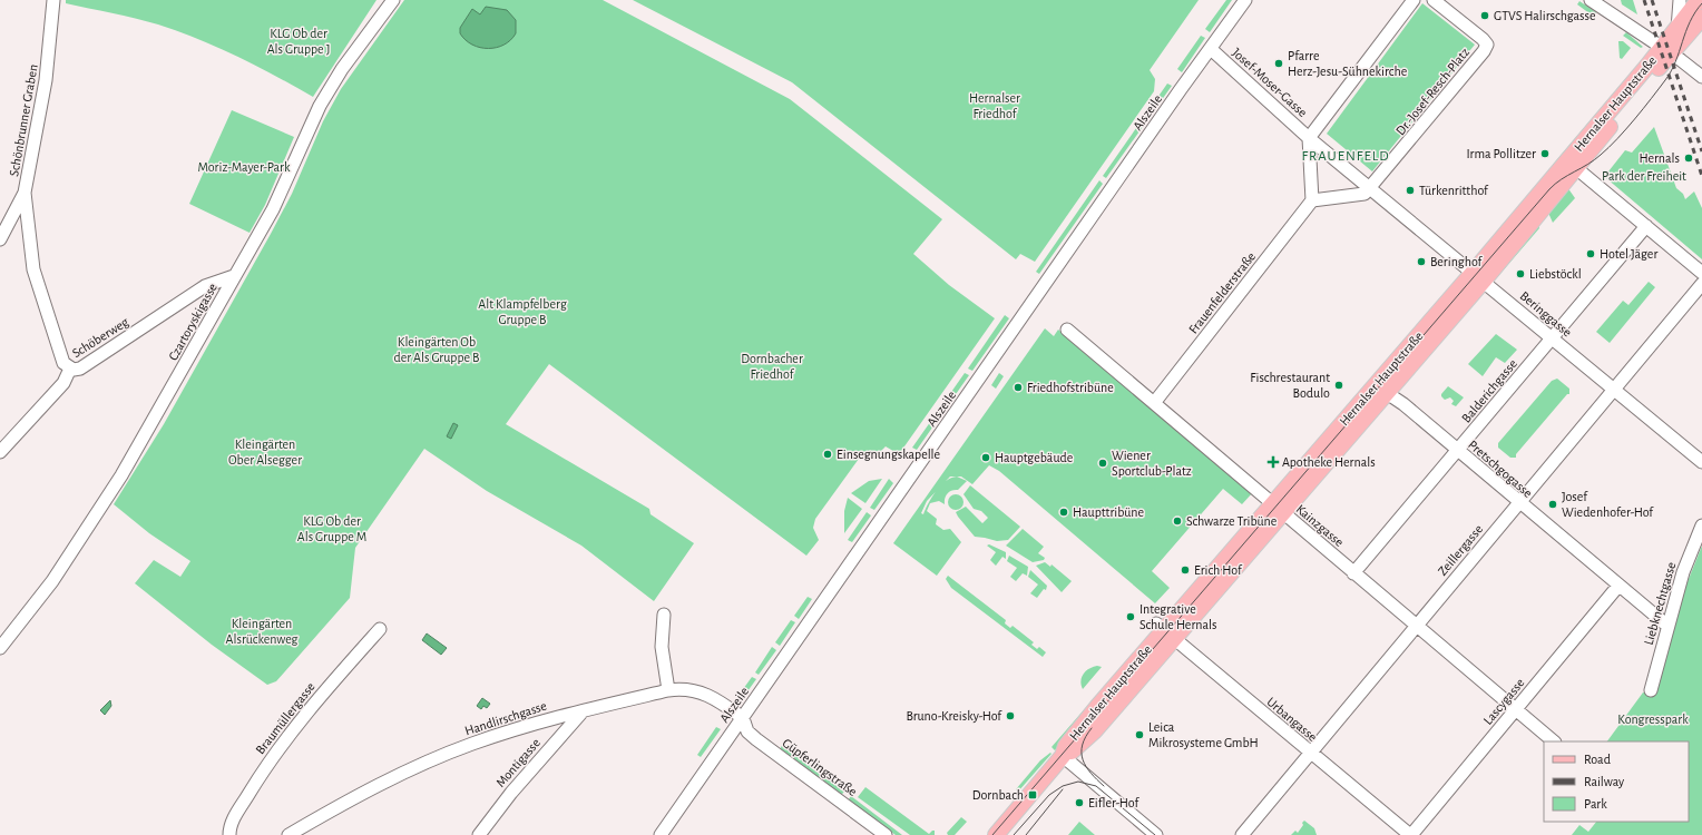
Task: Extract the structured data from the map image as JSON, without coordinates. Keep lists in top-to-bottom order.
{
  "streets": {
    "main road": ["Hernalser Hauptstraße"],
    "street": [
      "Josef-Moser-Gasse",
      "Dr.-Josef-Resch-Platz",
      "Alszeile",
      "Schönbrunner Graben",
      "Frauenfelderstraße",
      "Beringgasse",
      "Czartoryskigasse",
      "Schöberweg",
      "Balderichgasse",
      "Pretschgogasse",
      "Kainzgasse",
      "Zeillergasse",
      "Liebknechtgasse",
      "Lascygasse",
      "Braumüllergasse",
      "Handlirschgasse",
      "Urbangasse",
      "Montigasse",
      "Güpferlingstraße"
    ]
  },
  "crossings": [
    ["Josef-Moser-Gasse", "Alszeile"],
    ["Dr.-Josef-Resch-Platz", "Frauenfelderstraße"],
    ["Dr.-Josef-Resch-Platz", "Beringgasse"],
    ["Hernalser Hauptstraße", "Beringgasse"],
    ["Hernalser Hauptstraße", "Pretschgogasse"],
    ["Hernalser Hauptstraße", "Kainzgasse"],
    ["Hernalser Hauptstraße", "Urbangasse"],
    ["Alszeile", "Handlirschgasse"],
    ["Alszeile", "Güpferlingstraße"],
    ["Schönbrunner Graben", "Schöberweg"],
    ["Frauenfelderstraße", "Kainzgasse"],
    ["Beringgasse", "Balderichgasse"],
    ["Beringgasse", "Zeillergasse"],
    ["Czartoryskigasse", "Schöberweg"],
    ["Balderichgasse", "Pretschgogasse"],
    ["Balderichgasse", "Kainzgasse"],
    ["Pretschgogasse", "Zeillergasse"],
    ["Pretschgogasse", "Liebknechtgasse"],
    ["Pretschgogasse", "Lascygasse"],
    ["Kainzgasse", "Zeillergasse"],
    ["Kainzgasse", "Lascygasse"],
    ["Zeillergasse", "Urbangasse"],
    ["Lascygasse", "Urbangasse"],
    ["Handlirschgasse", "Montigasse"],
    ["Handlirschgasse", "Güpferlingstraße"]
  ],
  "districts": ["FRAUENFELD"],
  "parks": [
    "KLG Ob der Als Gruppe J",
    "Hernalser Friedhof",
    "Moriz-Mayer-Park",
    "Park der Freiheit",
    "Alt Klampfelberg Gruppe B",
    "Kleingärten Ob der Als Gruppe B",
    "Dornbacher Friedhof",
    "Kleingärten Ober Alsegger",
    "KLG Ob der Als Gruppe M",
    "Kleingärten Alsrückenweg",
    "Kongresspark"
  ],
  "places": {
    "other": [
      "GTVS Halirschgasse",
      "Pfarre Herz-Jesu-Sühnekirche",
      "Irma Pollitzer",
      "Hernals",
      "Türkenritthof",
      "Hotel Jäger",
      "Beringhof",
      "Liebstöckl",
      "Fischrestaurant Bodulo",
      "Friedhofstribüne",
      "Einsegnungskapelle",
      "Hauptgebäude",
      "Wiener Sportclub-Platz",
      "Josef Wiedenhofer-Hof",
      "Haupttribüne",
      "Schwarze Tribüne",
      "Erich Hof",
      "Integrative Schule Hernals",
      "Bruno-Kreisky-Hof",
      "Leica Mikrosysteme GmbH",
      "Eifler-Hof"
    ],
    "health": ["Apotheke Hernals"],
    "transit": ["Dornbach"]
  },
  "legend": ["Road", "Railway", "Park"]
}
